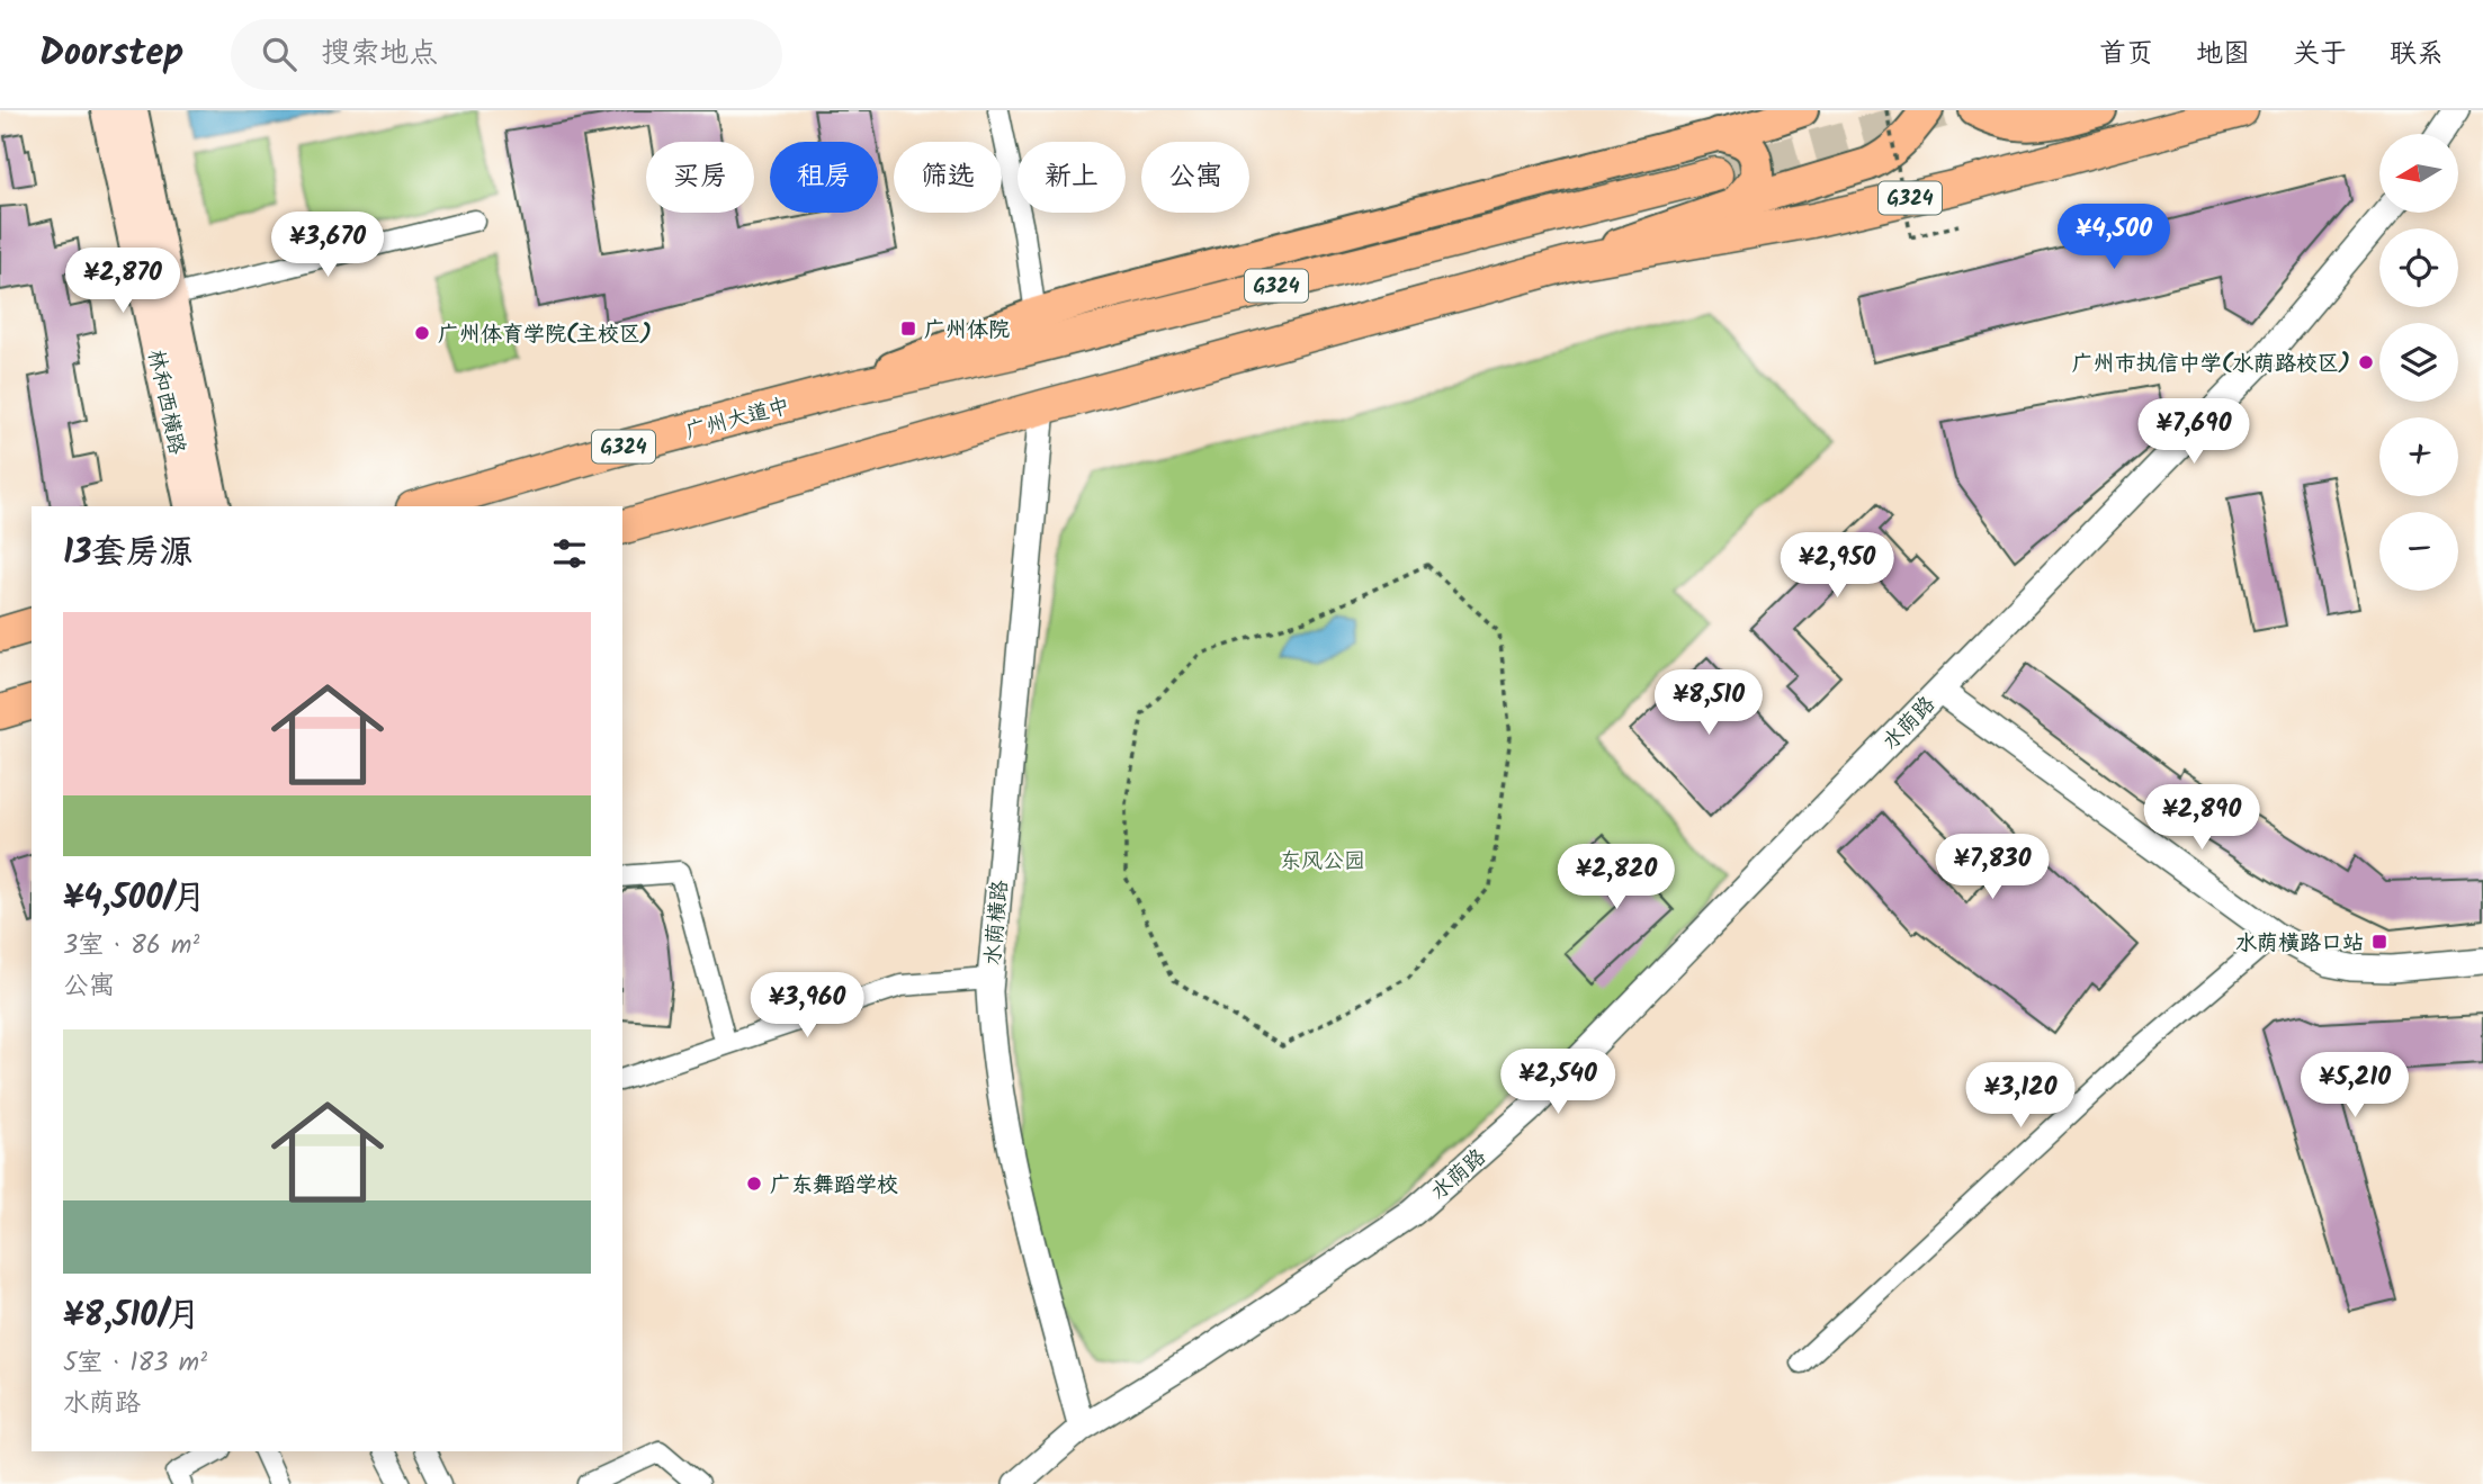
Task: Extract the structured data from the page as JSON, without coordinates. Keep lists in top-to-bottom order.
{
  "streets": {
    "highway": ["G324", "广州大道中"],
    "main road": ["林和西横路"],
    "street": ["水荫路", "水荫横路"]
  },
  "crossings": [
    ["G324", "广州大道中"],
    ["G324", "水荫横路"],
    ["水荫路", "水荫横路"]
  ],
  "parks": ["东风公园"],
  "places": {
    "transit": ["广州体院", "水荫横路口站"],
    "other": ["广州体育学院(主校区)", "广州市执信中学(水荫路校区)", "广东舞蹈学校"]
  },
  "north": "left",
  "page": {
    "header": "Doorstep",
    "search": "搜索地点",
    "nav": [
      "首页",
      "地图",
      "关于",
      "联系"
    ],
    "map_buttons": ["+", "−"],
    "chip": [
      "买房",
      "租房",
      "筛选",
      "新上",
      "公寓"
    ],
    "price": [
      "¥4,500",
      "¥3,670",
      "¥2,870",
      "¥7,690",
      "¥2,950",
      "¥8,510",
      "¥2,890",
      "¥7,830",
      "¥2,820",
      "¥3,960",
      "¥2,540",
      "¥5,210",
      "¥3,120"
    ],
    "heading": "13套房源",
    "list": [
      {
        "name": "¥4,500/月",
        "note": "3室 · 86 m² · 公寓"
      },
      {
        "name": "¥8,510/月",
        "note": "5室 · 183 m² · 水荫路"
      }
    ]
  }
}
